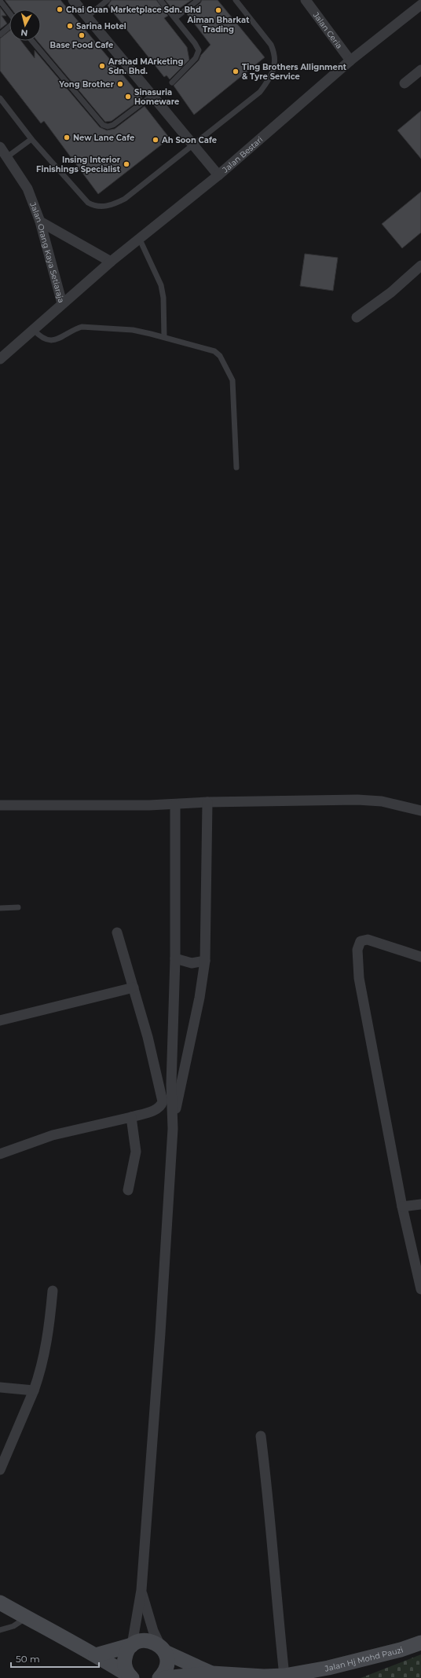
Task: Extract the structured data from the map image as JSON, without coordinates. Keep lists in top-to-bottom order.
{
  "streets": {
    "street": [
      "Jalan Ceria",
      "Jalan Bestari",
      "Jalan Orang Kaya Setiaraja",
      "Jalan Hj Mohd Pauzi"
    ]
  },
  "crossings": [
    ["Jalan Ceria", "Jalan Bestari"],
    ["Jalan Bestari", "Jalan Orang Kaya Setiaraja"]
  ],
  "places": [
    "Chai Guan Marketplace Sdn. Bhd",
    "Aiman Bharkat Trading",
    "Sarina Hotel",
    "Base Food Cafe",
    "Arshad MArketing Sdn. Bhd.",
    "Ting Brothers Allignment & Tyre Service",
    "Yong Brother",
    "Sinasuria Homeware",
    "New Lane Cafe",
    "Ah Soon Cafe",
    "Insing Interior Finishings Specialist"
  ],
  "scale_bar": "50 m",
  "north": "bottom"
}
